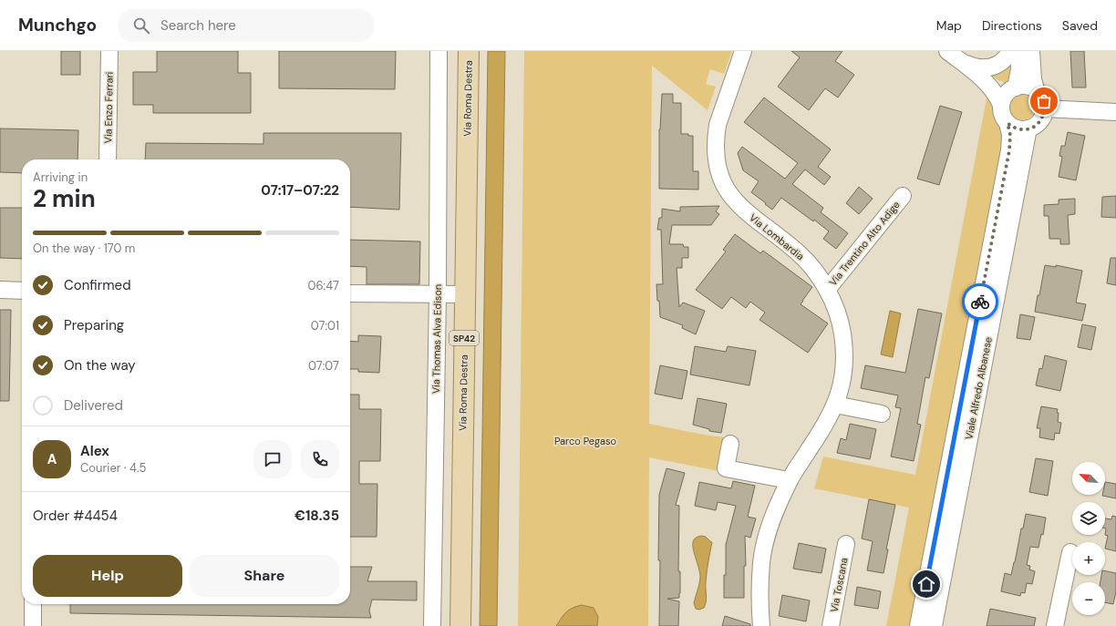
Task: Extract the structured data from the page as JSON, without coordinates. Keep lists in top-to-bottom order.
{
  "streets": {
    "main road": ["Via Roma Destra", "SP42"],
    "street": [
      "Via Enzo Ferrari",
      "Via Lombardia",
      "Via Trentino Alto Adige",
      "Via Thomas Alva Edison",
      "Viale Alfredo Albanese",
      "Via Toscana"
    ]
  },
  "crossings": [
    ["Via Lombardia", "Via Trentino Alto Adige"]
  ],
  "parks": ["Parco Pegaso"],
  "north": "top left",
  "page": {
    "header": "Munchgo",
    "search": "Search here",
    "nav": ["Map", "Directions", "Saved"],
    "heading": ["2 min", "Arriving in", "07:17–07:22"],
    "panel": [
      "Alex",
      "Courier · 4.5",
      "Order #4454",
      "€18.35"
    ],
    "bar": "On the way · 170 m",
    "list": [
      ["Confirmed", "06:47"],
      ["Preparing", "07:01"],
      ["On the way", "07:07"],
      "Delivered"
    ],
    "round": "A",
    "map_buttons": ["+", "−"],
    "buttons": ["Help", "Share"]
  }
}
